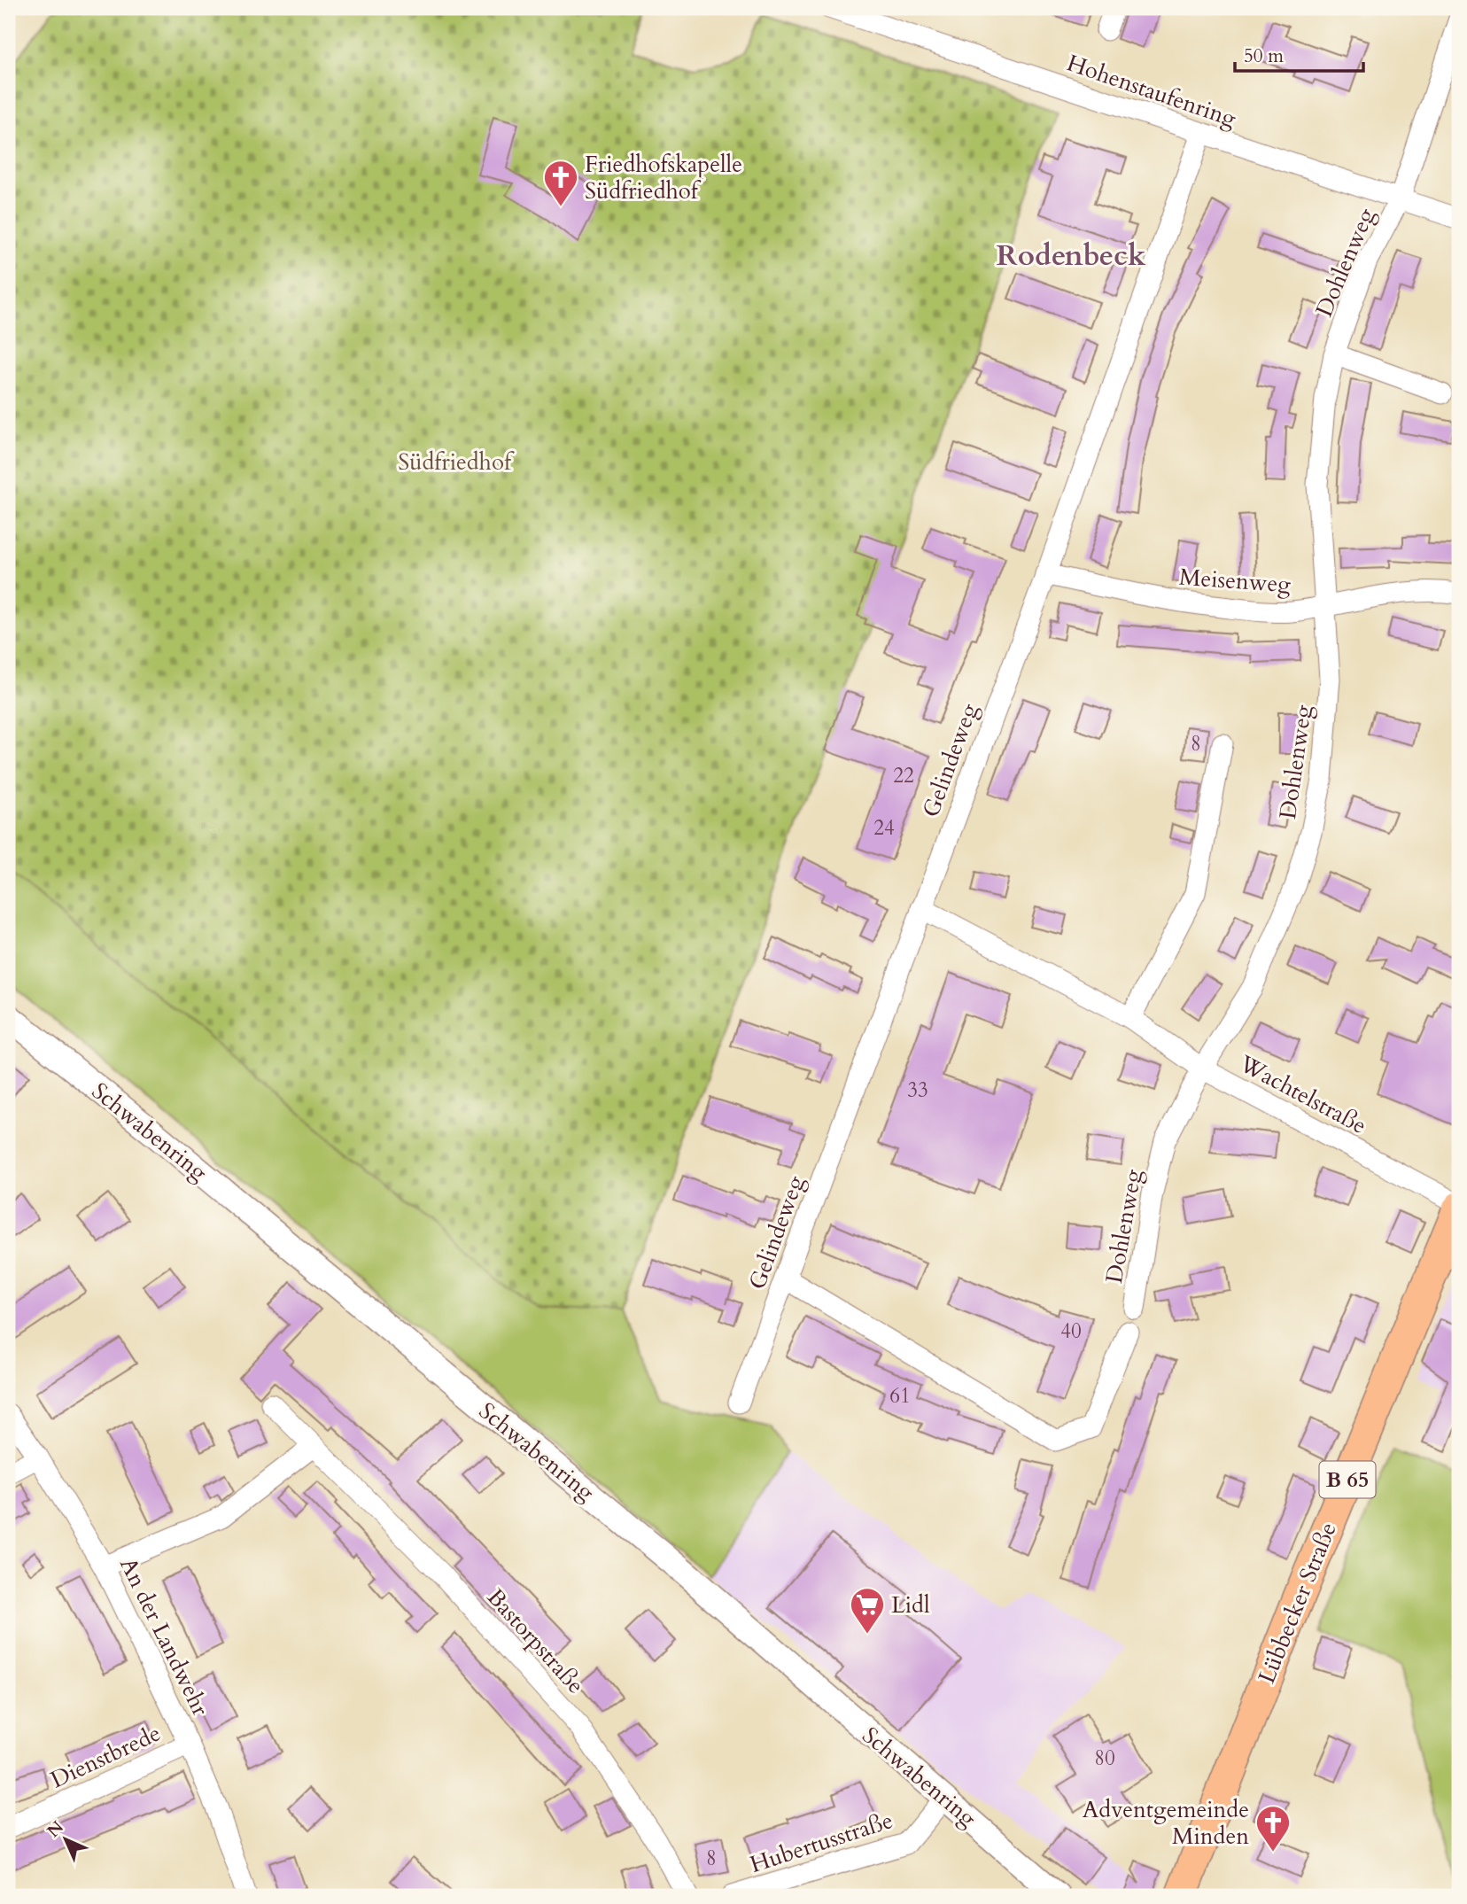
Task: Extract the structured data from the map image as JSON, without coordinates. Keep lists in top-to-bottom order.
{
  "streets": {
    "main road": ["B 65", "Lübbecker Straße"],
    "street": [
      "Hohenstaufenring",
      "Dohlenweg",
      "Meisenweg",
      "Gelindeweg",
      "Wachtelstraße",
      "Schwabenring",
      "An der Landwehr",
      "Bastorpstraße",
      "Dienstbrede",
      "Hubertusstraße"
    ]
  },
  "crossings": [
    ["Hohenstaufenring", "Dohlenweg"],
    ["Hohenstaufenring", "Gelindeweg"],
    ["Dohlenweg", "Meisenweg"],
    ["Dohlenweg", "Wachtelstraße"],
    ["Meisenweg", "Gelindeweg"],
    ["Gelindeweg", "Wachtelstraße"],
    ["Wachtelstraße", "Lübbecker Straße"],
    ["Schwabenring", "Hubertusstraße"],
    ["An der Landwehr", "Dienstbrede"]
  ],
  "districts": ["Rodenbeck"],
  "parks": ["Südfriedhof"],
  "places": {
    "church": ["Friedhofskapelle Südfriedhof", "Adventgemeinde Minden"],
    "supermarket": ["Lidl"]
  },
  "house_numbers": [
    "8",
    "22",
    "24",
    "33",
    "40",
    "61",
    "80",
    "8"
  ],
  "scale_bar": "50 m",
  "north": "top left"
}
